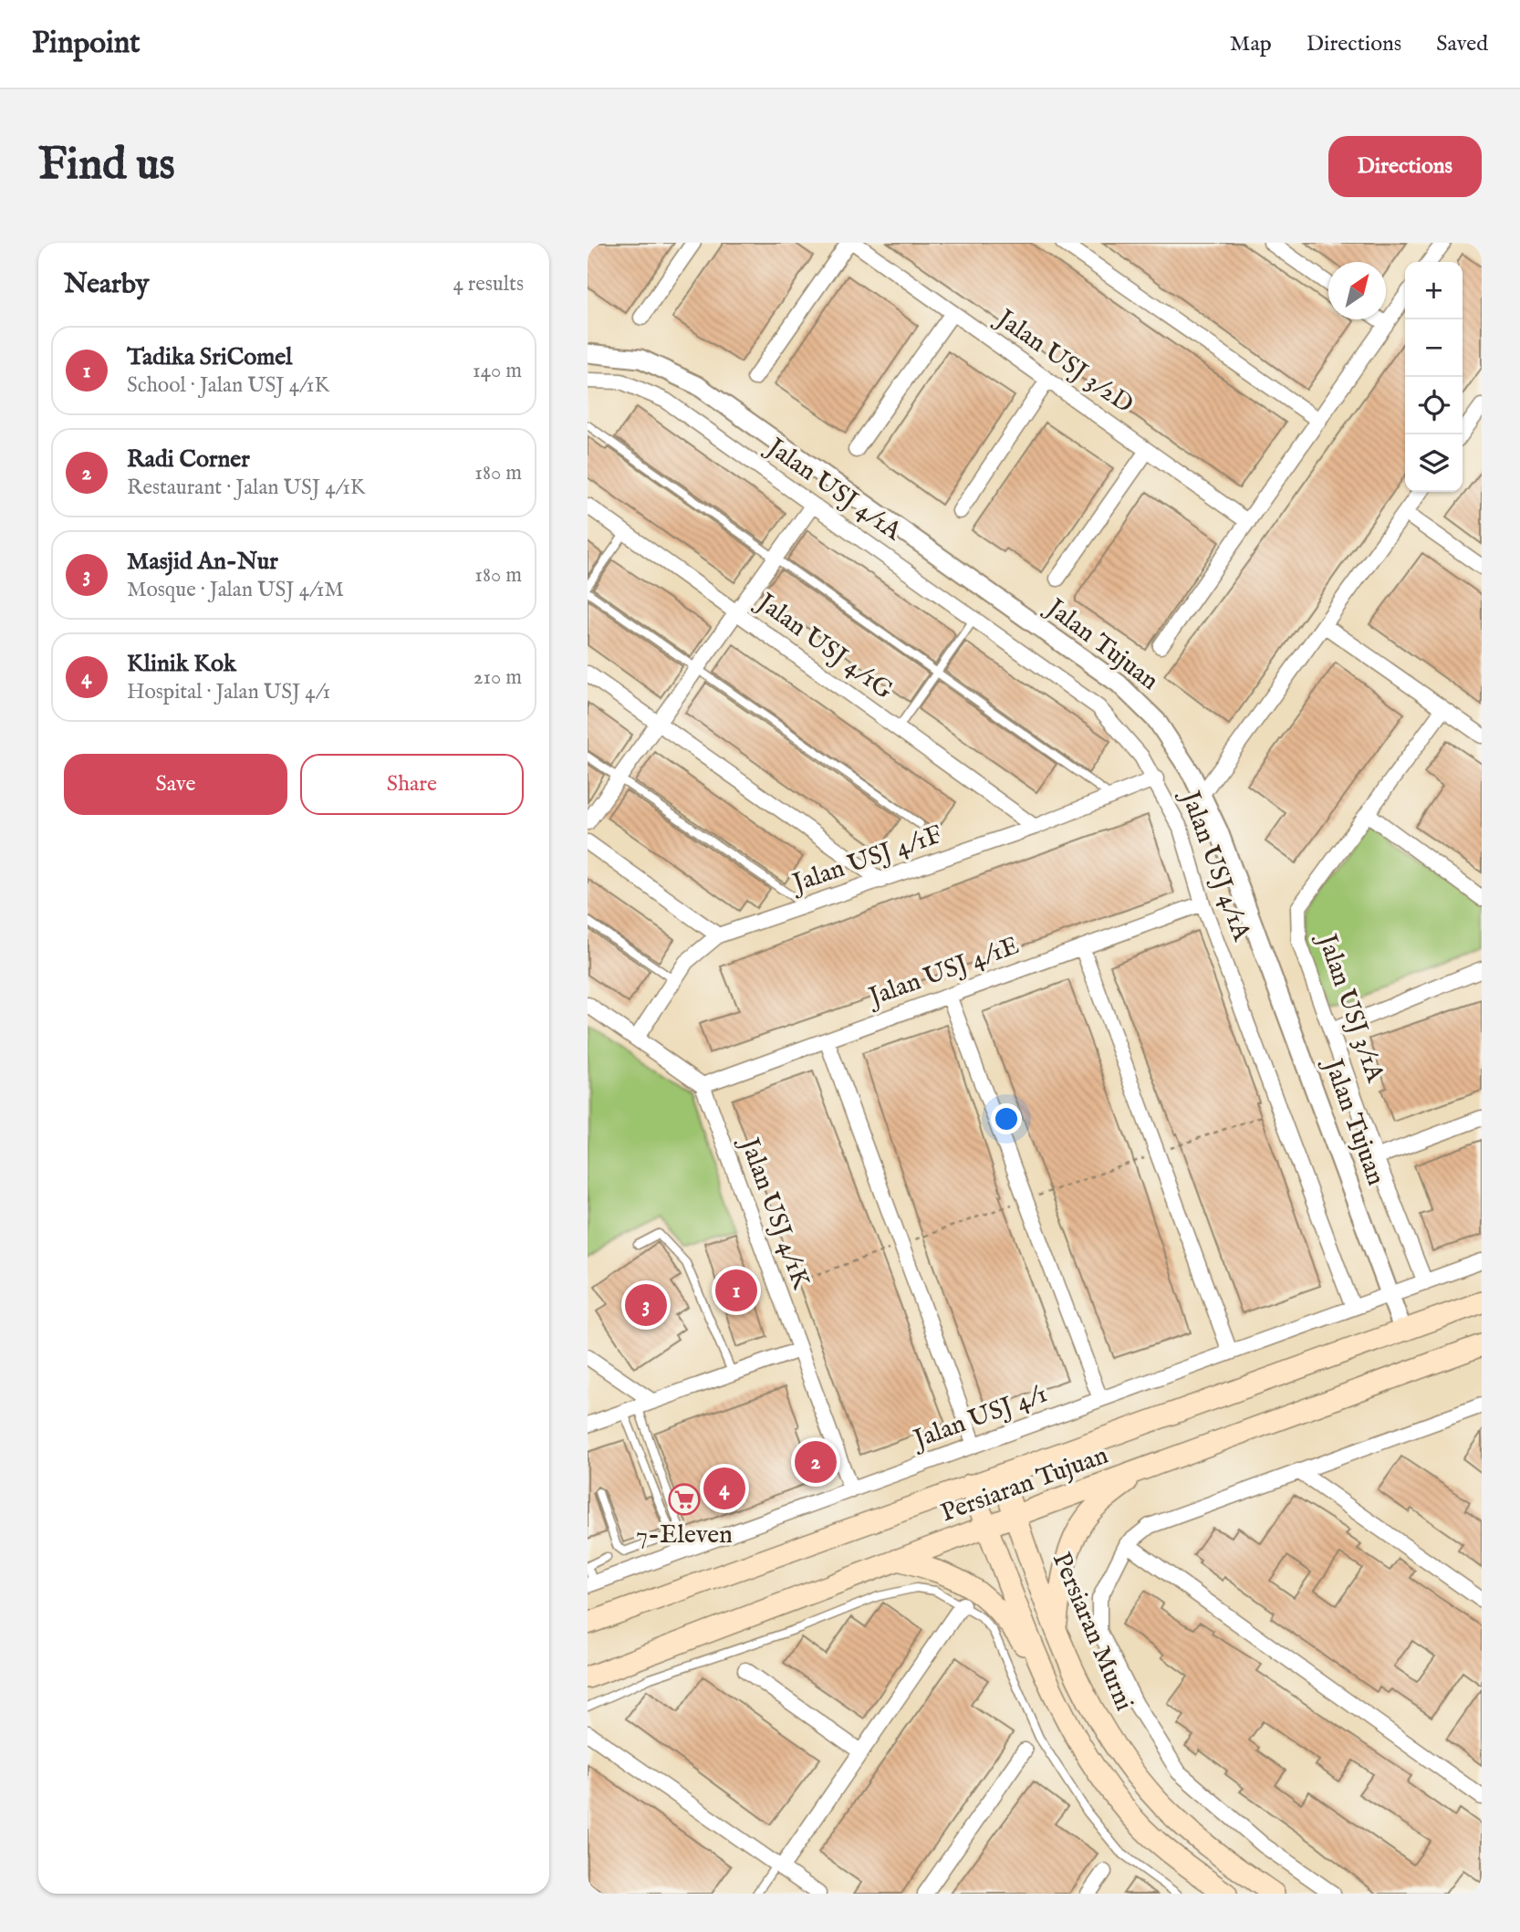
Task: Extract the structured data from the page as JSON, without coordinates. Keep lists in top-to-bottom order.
{
  "streets": {
    "main road": ["Persiaran Tujuan", "Persiaran Murni"],
    "street": [
      "Jalan USJ 3/2D",
      "Jalan USJ 4/1A",
      "Jalan Tujuan",
      "Jalan USJ 4/1G",
      "Jalan USJ 4/1F",
      "Jalan USJ 4/1E",
      "Jalan USJ 3/1A",
      "Jalan USJ 4/1K",
      "Jalan USJ 4/1"
    ]
  },
  "crossings": [
    ["Jalan USJ 4/1A", "Jalan USJ 4/1F"],
    ["Jalan USJ 4/1A", "Jalan USJ 4/1E"],
    ["Jalan USJ 4/1A", "Jalan USJ 4/1"],
    ["Jalan Tujuan", "Jalan USJ 4/1"],
    ["Jalan Tujuan", "Persiaran Tujuan"],
    ["Jalan USJ 4/1G", "Jalan USJ 4/1F"],
    ["Jalan USJ 4/1E", "Jalan USJ 4/1K"],
    ["Jalan USJ 3/1A", "Jalan USJ 4/1"],
    ["Jalan USJ 4/1K", "Jalan USJ 4/1"],
    ["Persiaran Tujuan", "Persiaran Murni"]
  ],
  "places": {
    "supermarket": ["7-Eleven"]
  },
  "north": "top right",
  "page": {
    "header": "Pinpoint",
    "nav": ["Map", "Directions", "Saved"],
    "buttons": [
      "Directions",
      ["Save", "Share"]
    ],
    "title": "Find us",
    "heading": ["Nearby", "4 results"],
    "map_buttons": ["+", "−"],
    "list": [
      {
        "mark": "1",
        "name": "Tadika SriComel",
        "note": "School · Jalan USJ 4/1K",
        "value": "140 m"
      },
      {
        "mark": "2",
        "name": "Radi Corner",
        "note": "Restaurant · Jalan USJ 4/1K",
        "value": "180 m"
      },
      {
        "mark": "3",
        "name": "Masjid An-Nur",
        "note": "Mosque · Jalan USJ 4/1M",
        "value": "180 m"
      },
      {
        "mark": "4",
        "name": "Klinik Kok",
        "note": "Hospital · Jalan USJ 4/1",
        "value": "210 m"
      }
    ],
    "pins": [
      "1",
      "3",
      "2",
      "4"
    ]
  }
}
